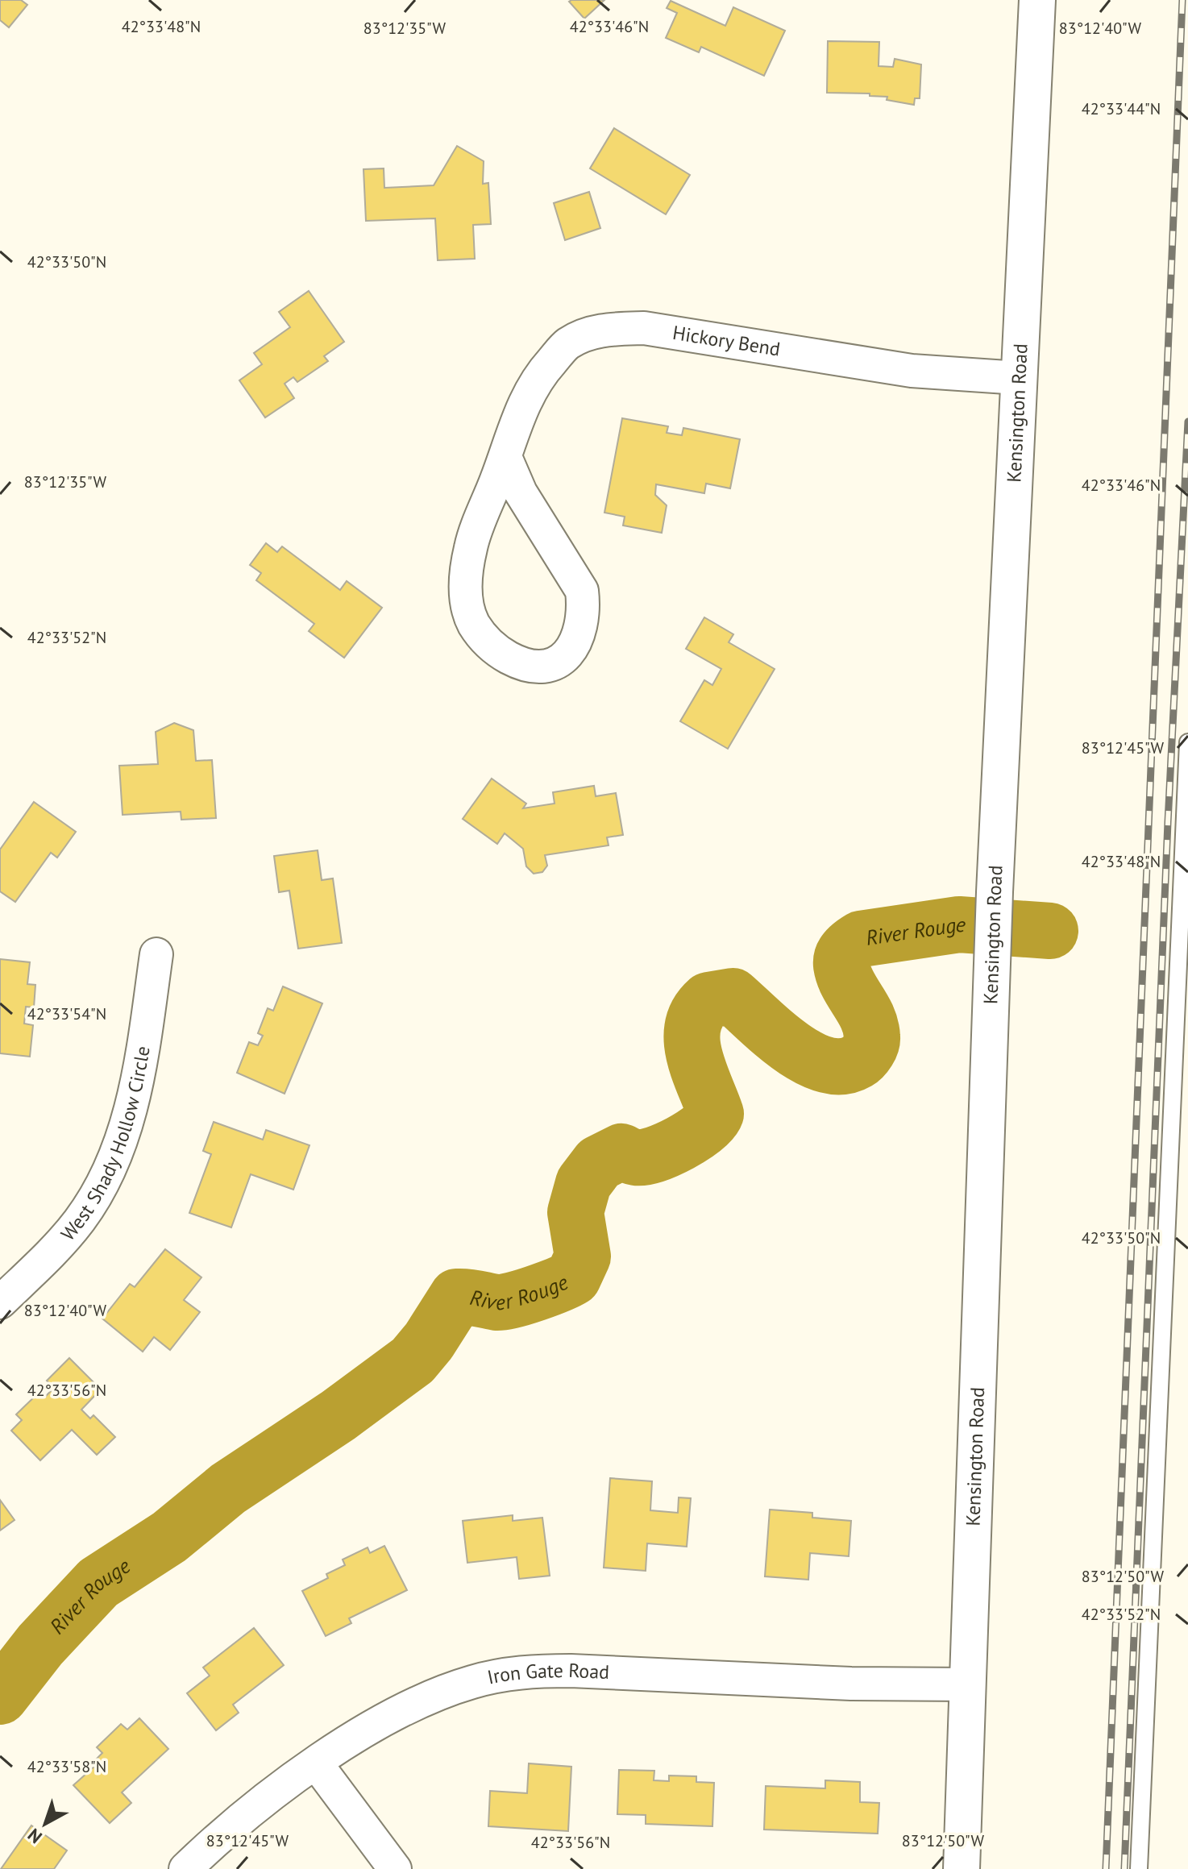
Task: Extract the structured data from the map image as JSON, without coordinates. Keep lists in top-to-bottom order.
{
  "streets": {
    "street": [
      "Hickory Bend",
      "Kensington Road",
      "West Shady Hollow Circle",
      "Iron Gate Road"
    ]
  },
  "crossings": [
    ["Hickory Bend", "Kensington Road"],
    ["Kensington Road", "Iron Gate Road"]
  ],
  "water": ["River Rouge"],
  "north": "bottom left",
  "coordinates": [
    "42°33'48\"N",
    "42°33'46\"N",
    "83°12'35\"W",
    "83°12'40\"W",
    "42°33'44\"N",
    "42°33'50\"N",
    "42°33'52\"N",
    "83°12'45\"W",
    "42°33'54\"N",
    "42°33'56\"N",
    "83°12'50\"W",
    "42°33'58\"N"
  ]
}
